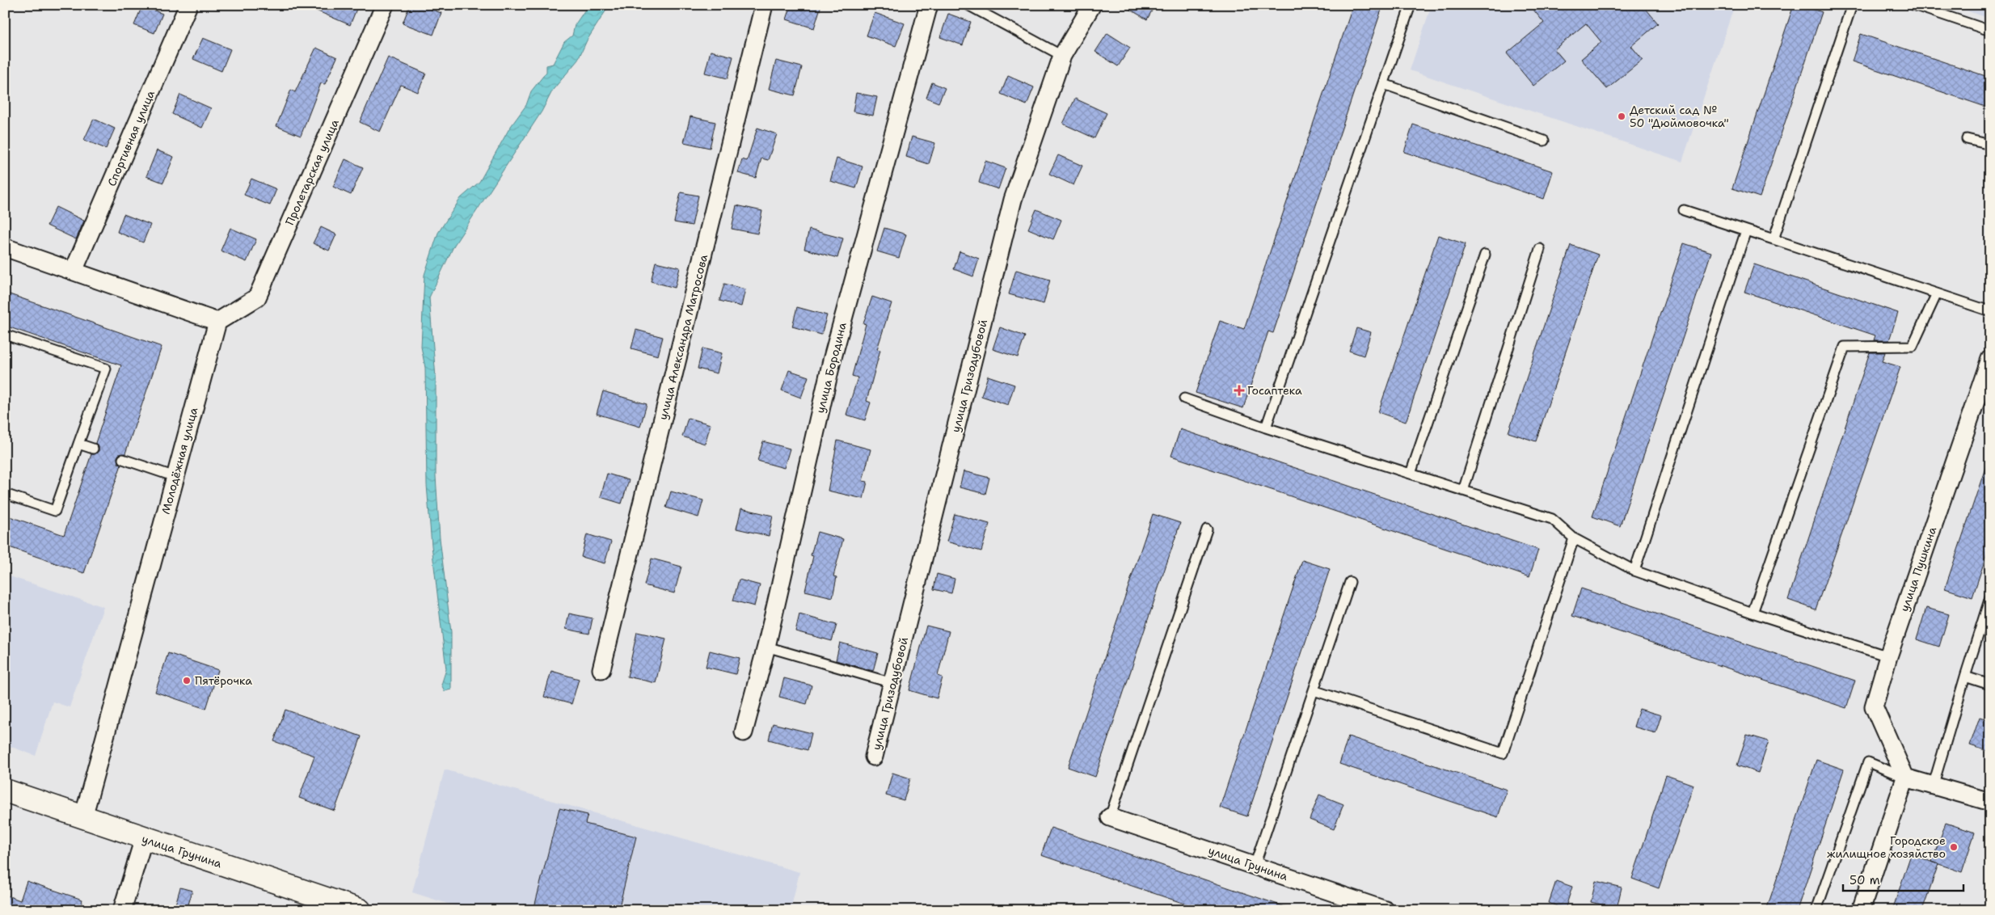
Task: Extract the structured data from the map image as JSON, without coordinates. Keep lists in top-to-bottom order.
{
  "streets": {
    "street": [
      "Спортивная улица",
      "Пролетарская улица",
      "улица Александра Матросова",
      "улица Бородина",
      "улица Гризодубовой",
      "Молодёжная улица",
      "улица Пушкина",
      "улица Грунина"
    ]
  },
  "crossings": [
    ["Пролетарская улица", "Молодёжная улица"],
    ["Молодёжная улица", "улица Грунина"]
  ],
  "places": {
    "other": ["Детский сад № 50 \"Дюймовочка\"", "Пятёрочка", "Городское жилищное хозяйство"],
    "health": ["Госаптека"]
  },
  "scale_bar": "50 m"
}
